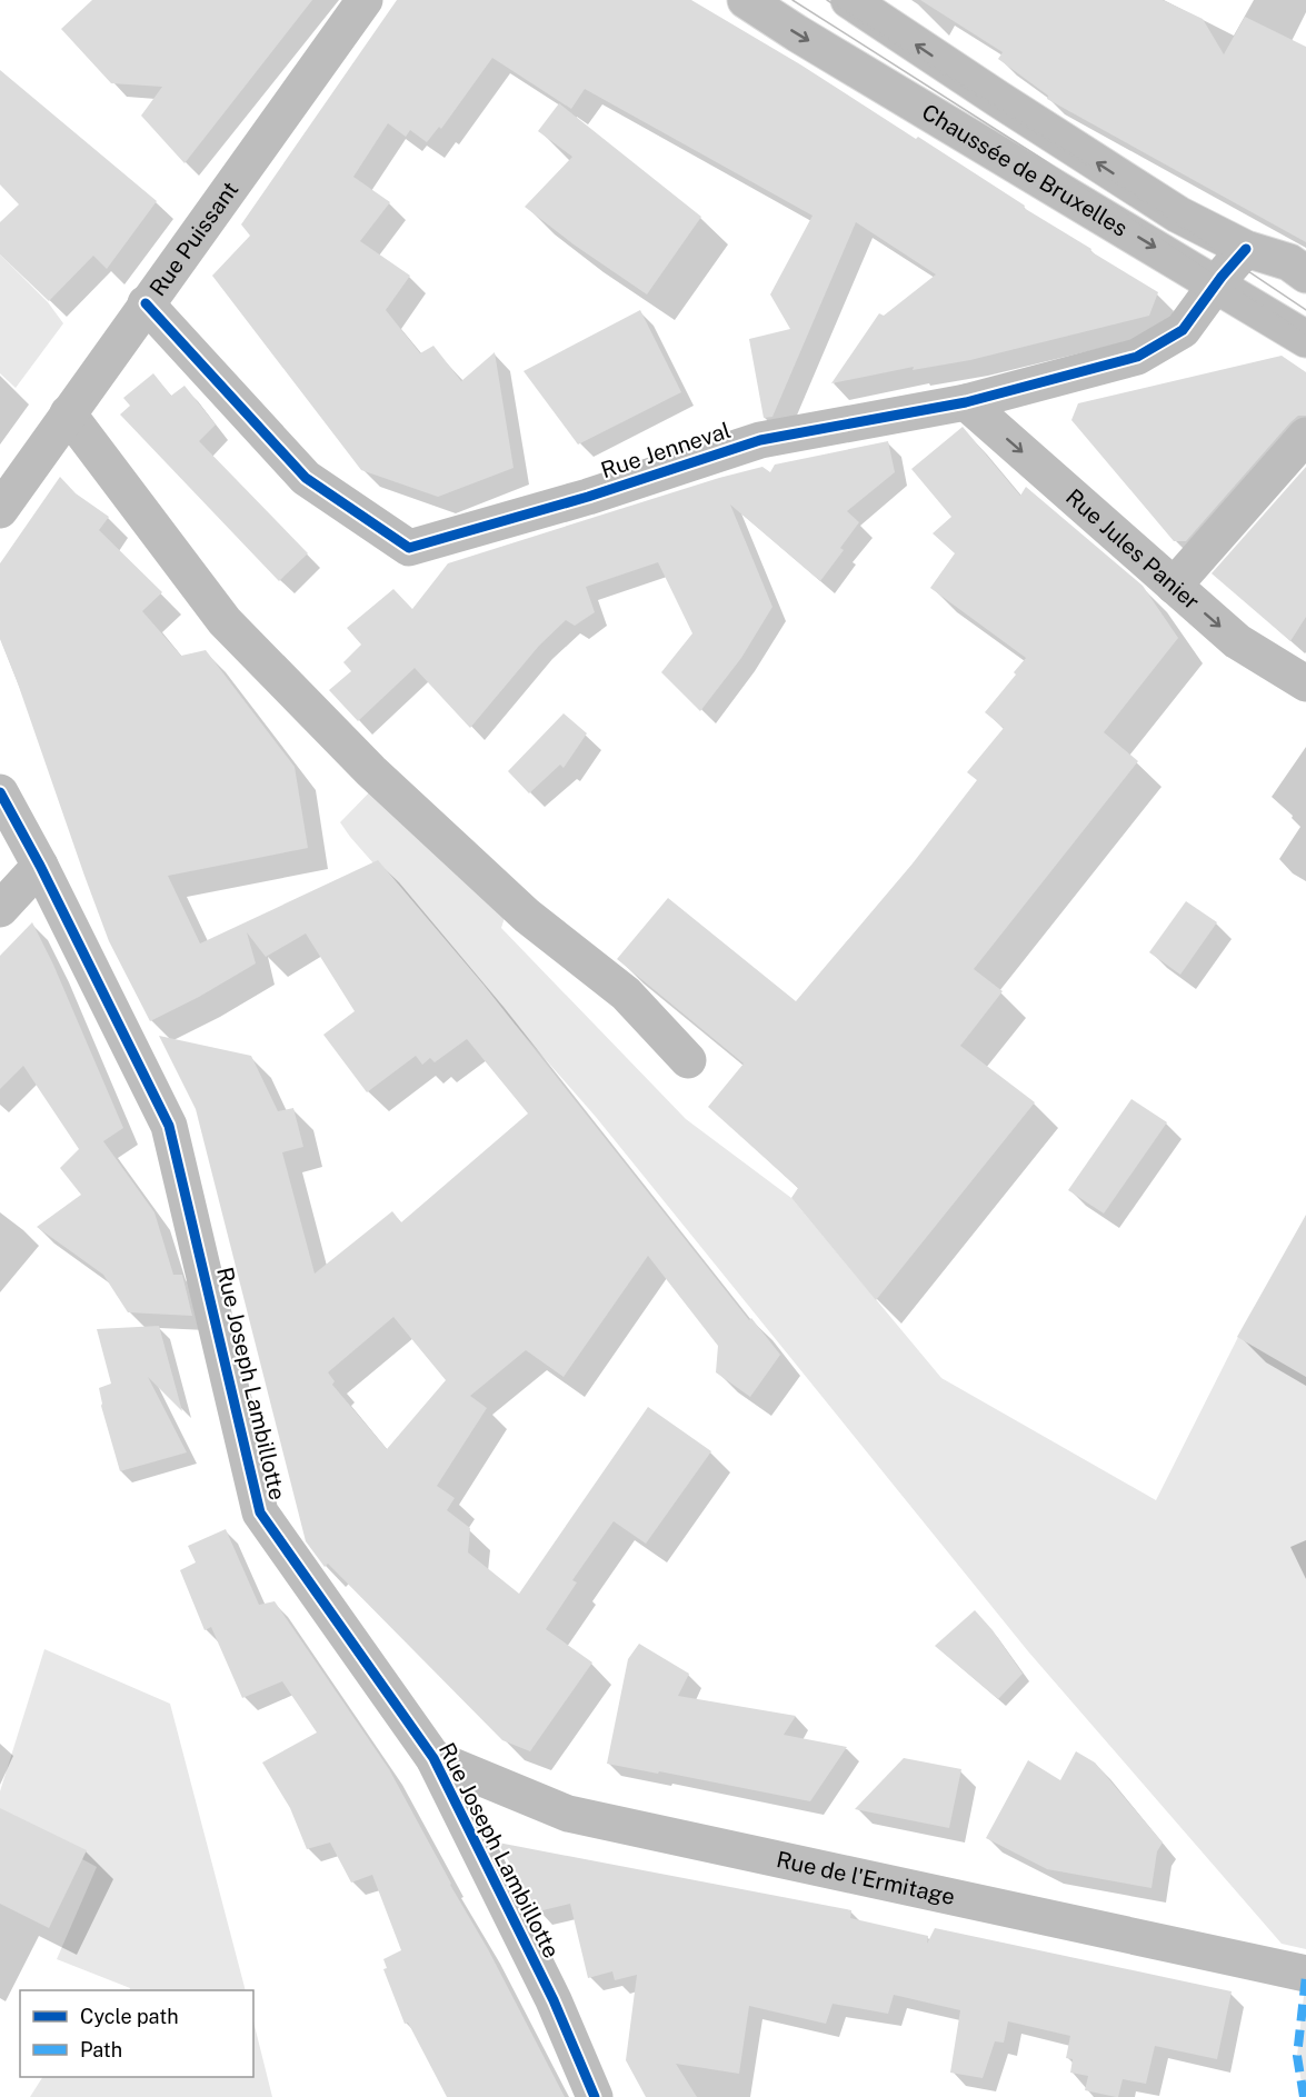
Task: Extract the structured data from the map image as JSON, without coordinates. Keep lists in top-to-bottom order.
{
  "streets": {
    "street": [
      "Chaussée de Bruxelles",
      "Rue Puissant",
      "Rue Jenneval",
      "Rue Jules Panier",
      "Rue Joseph Lambillotte",
      "Rue de l'Ermitage"
    ]
  },
  "crossings": [
    ["Chaussée de Bruxelles", "Rue Jenneval"],
    ["Rue Puissant", "Rue Jenneval"],
    ["Rue Jenneval", "Rue Jules Panier"],
    ["Rue Joseph Lambillotte", "Rue de l'Ermitage"]
  ],
  "one_way": ["Rue Jules Panier"],
  "legend": ["Cycle path", "Path"]
}
